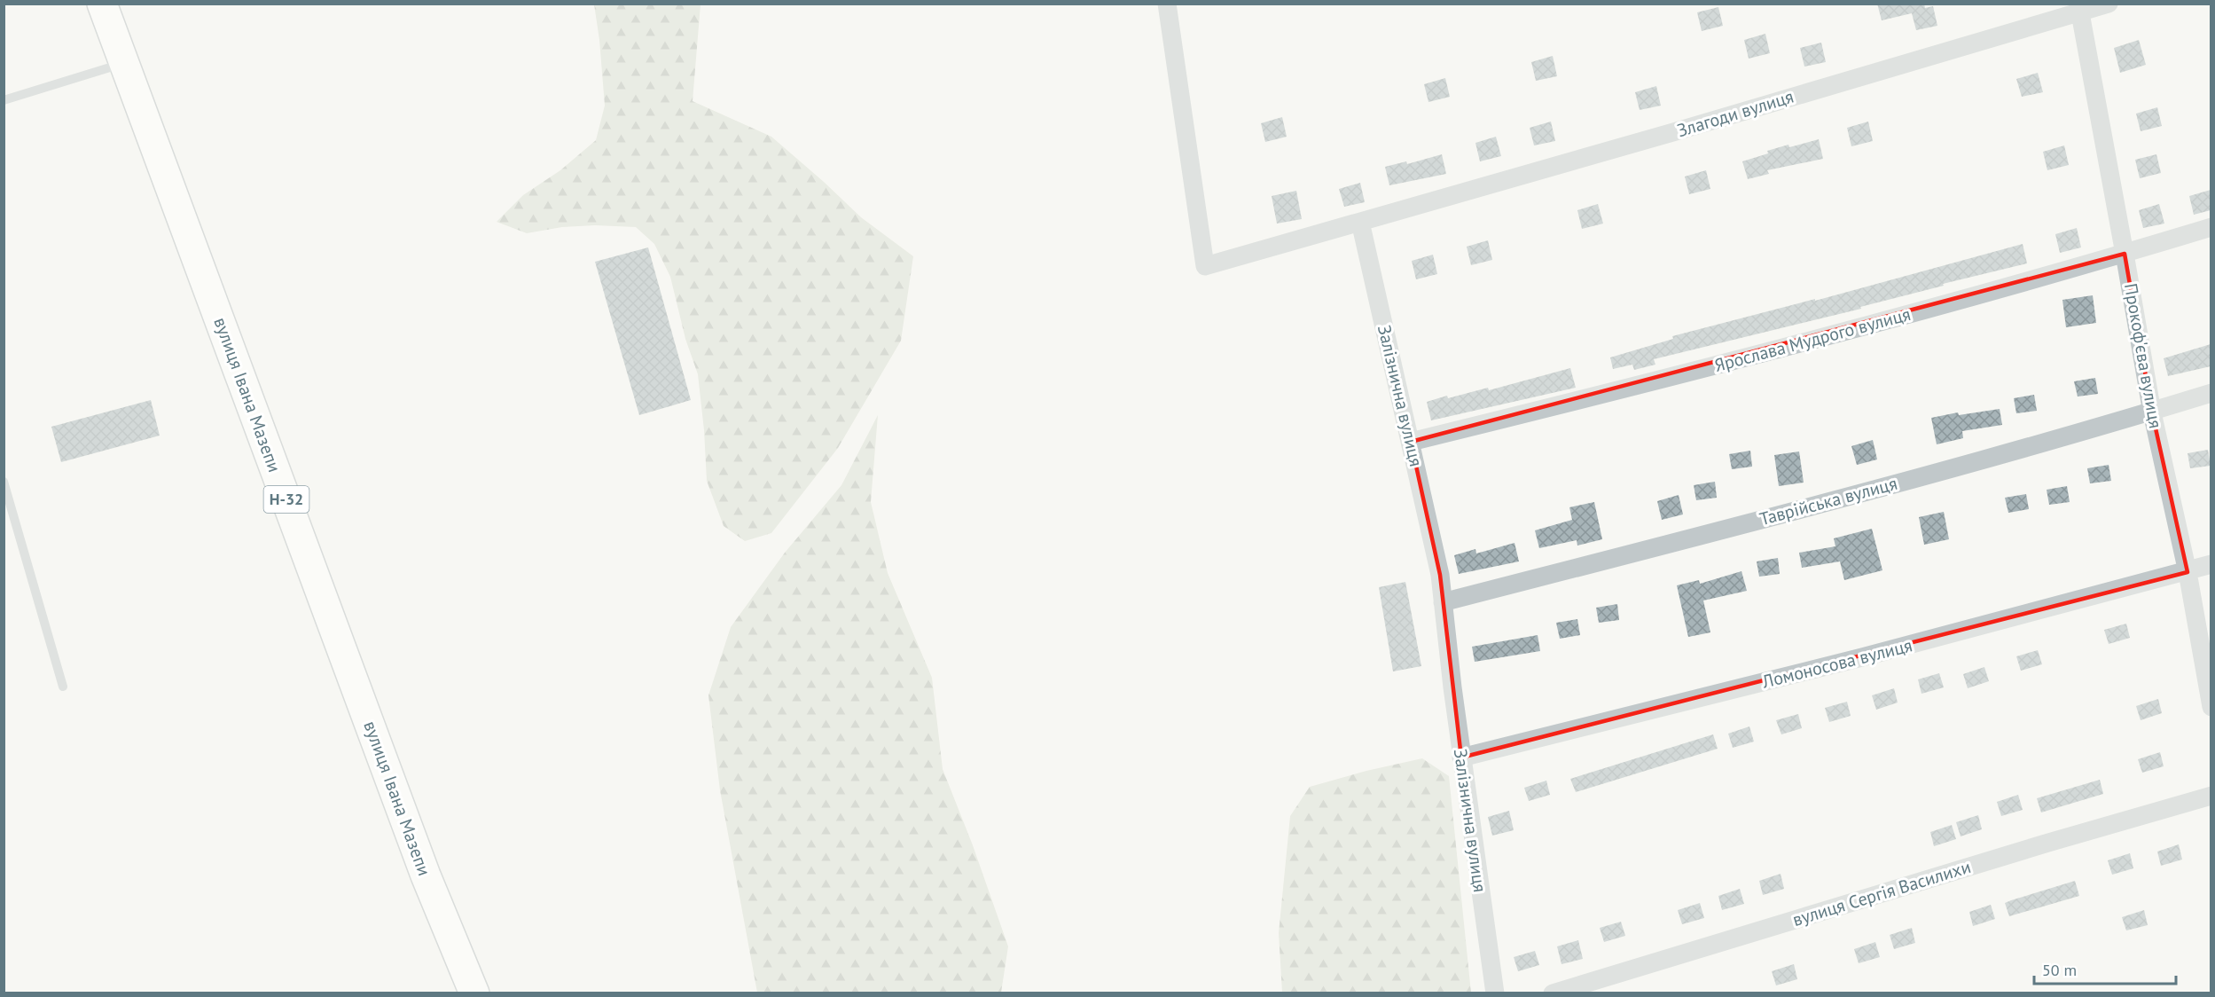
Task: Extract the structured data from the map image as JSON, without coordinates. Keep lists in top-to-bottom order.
{
  "streets": {
    "main road": ["вулиця Івана Мазепи", "Н-32"],
    "street": [
      "Злагоди вулиця",
      "Ярослава Мудрого вулиця",
      "Прокоф'єва вулиця",
      "Залізнична вулиця",
      "Таврійська вулиця",
      "Ломоносова вулиця",
      "вулиця Сергія Василихи"
    ]
  },
  "crossings": [
    ["Злагоди вулиця", "Прокоф'єва вулиця"],
    ["Злагоди вулиця", "Залізнична вулиця"],
    ["Ярослава Мудрого вулиця", "Прокоф'єва вулиця"],
    ["Ярослава Мудрого вулиця", "Залізнична вулиця"],
    ["Прокоф'єва вулиця", "Таврійська вулиця"],
    ["Прокоф'єва вулиця", "Ломоносова вулиця"],
    ["Залізнична вулиця", "Таврійська вулиця"],
    ["Залізнична вулиця", "Ломоносова вулиця"]
  ],
  "scale_bar": "50 m"
}
